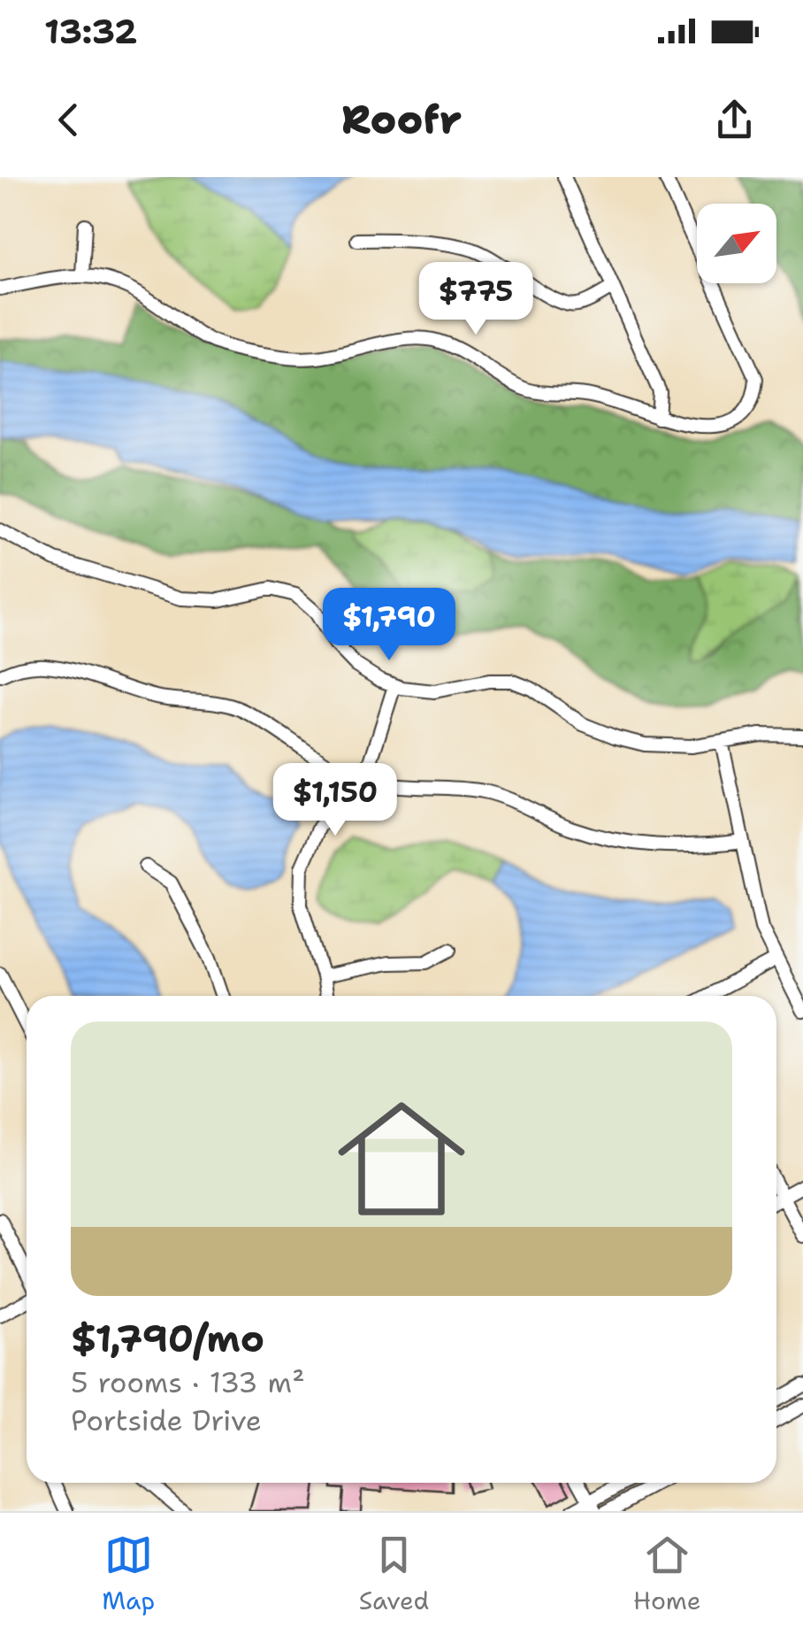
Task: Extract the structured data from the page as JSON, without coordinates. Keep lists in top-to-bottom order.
{
  "north": "top right",
  "page": {
    "status": "13:32",
    "header": "Roofr",
    "price": ["$775", "$1,790", "$1,150"],
    "list": [
      {
        "name": "$1,790/mo",
        "note": "5 rooms · 133 m² · Portside Drive"
      }
    ],
    "tabs": ["Map", "Saved", "Home"]
  }
}
